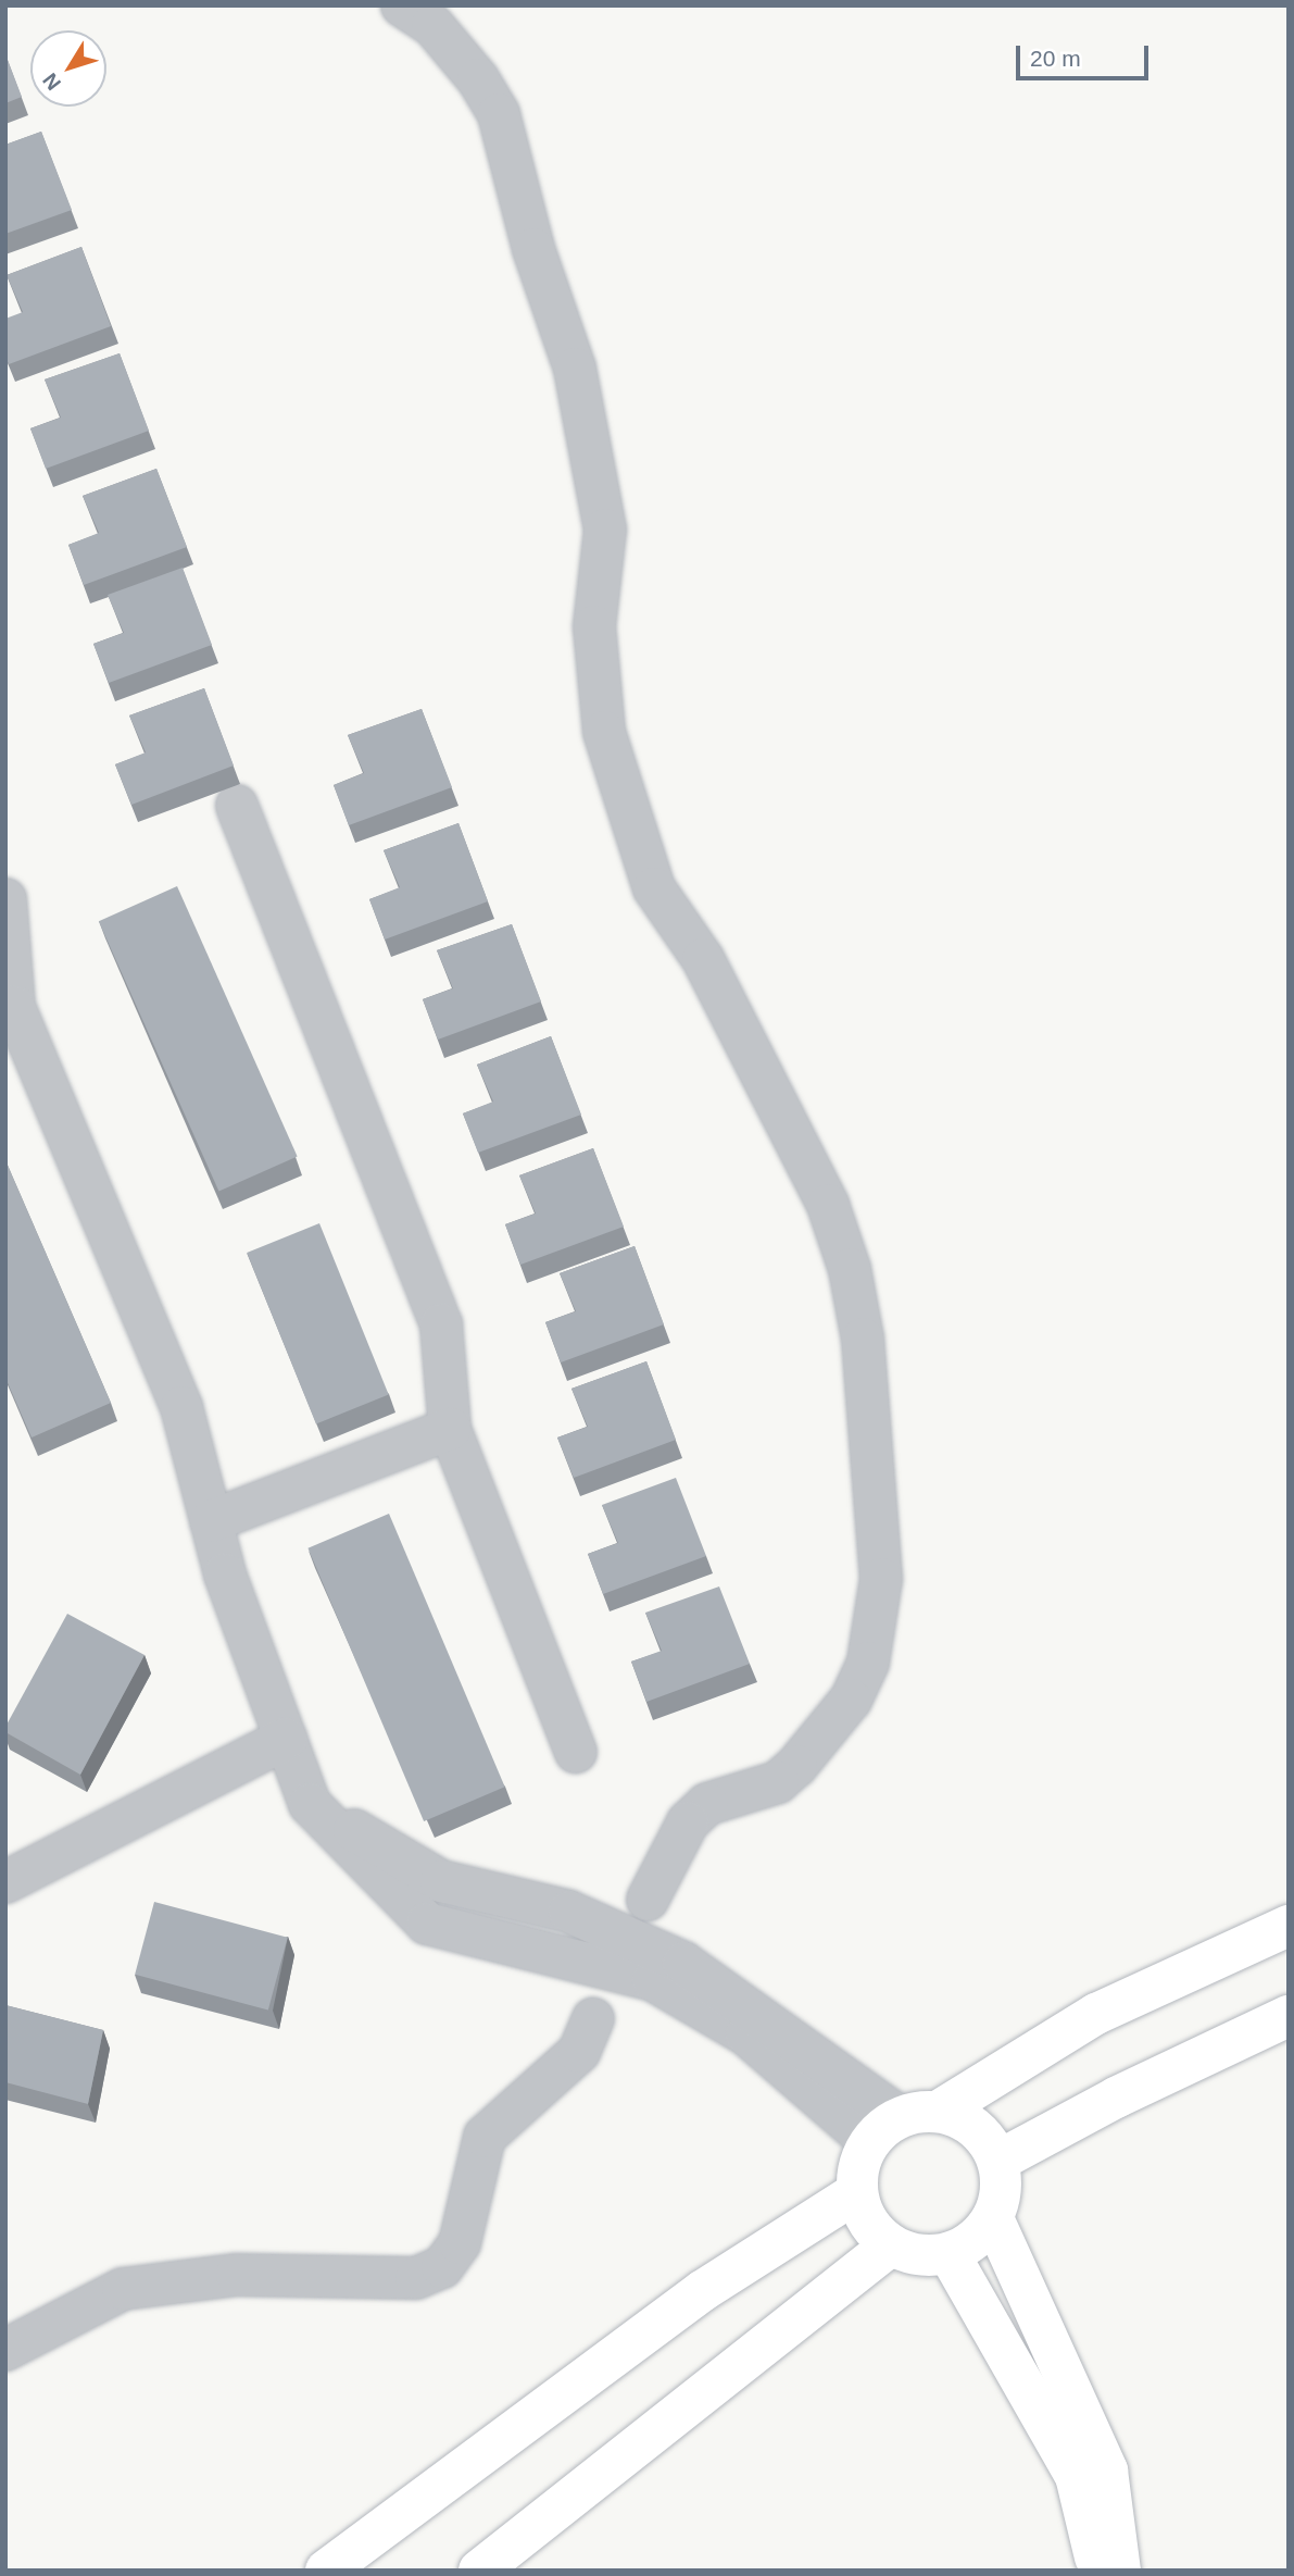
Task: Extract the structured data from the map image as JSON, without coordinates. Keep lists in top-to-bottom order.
{
  "scale_bar": "20 m",
  "north": "bottom left"
}
